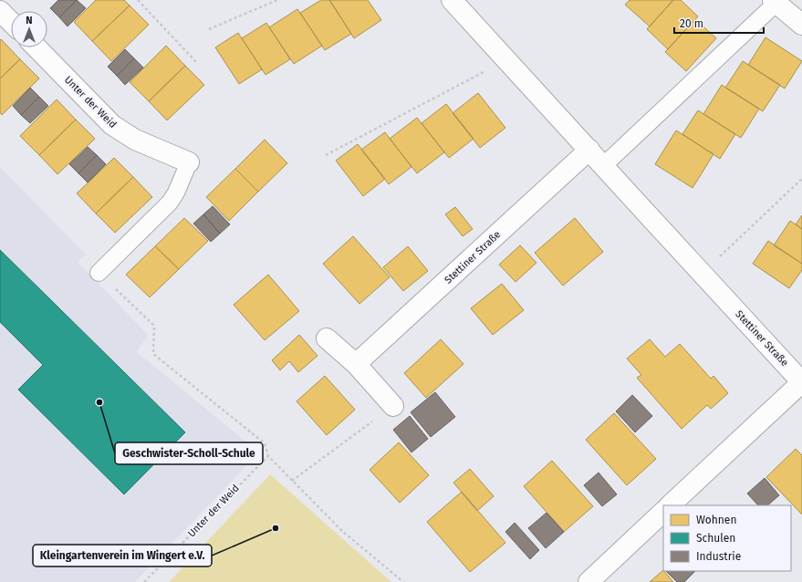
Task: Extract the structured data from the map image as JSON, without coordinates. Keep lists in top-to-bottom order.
{
  "streets": {
    "street": ["Unter der Weid", "Stettiner Straße"]
  },
  "places": ["Geschwister-Scholl-Schule", "Kleingartenverein im Wingert e.V."],
  "legend": ["Wohnen", "Schulen", "Industrie"],
  "scale_bar": "20 m",
  "north": "top"
}
